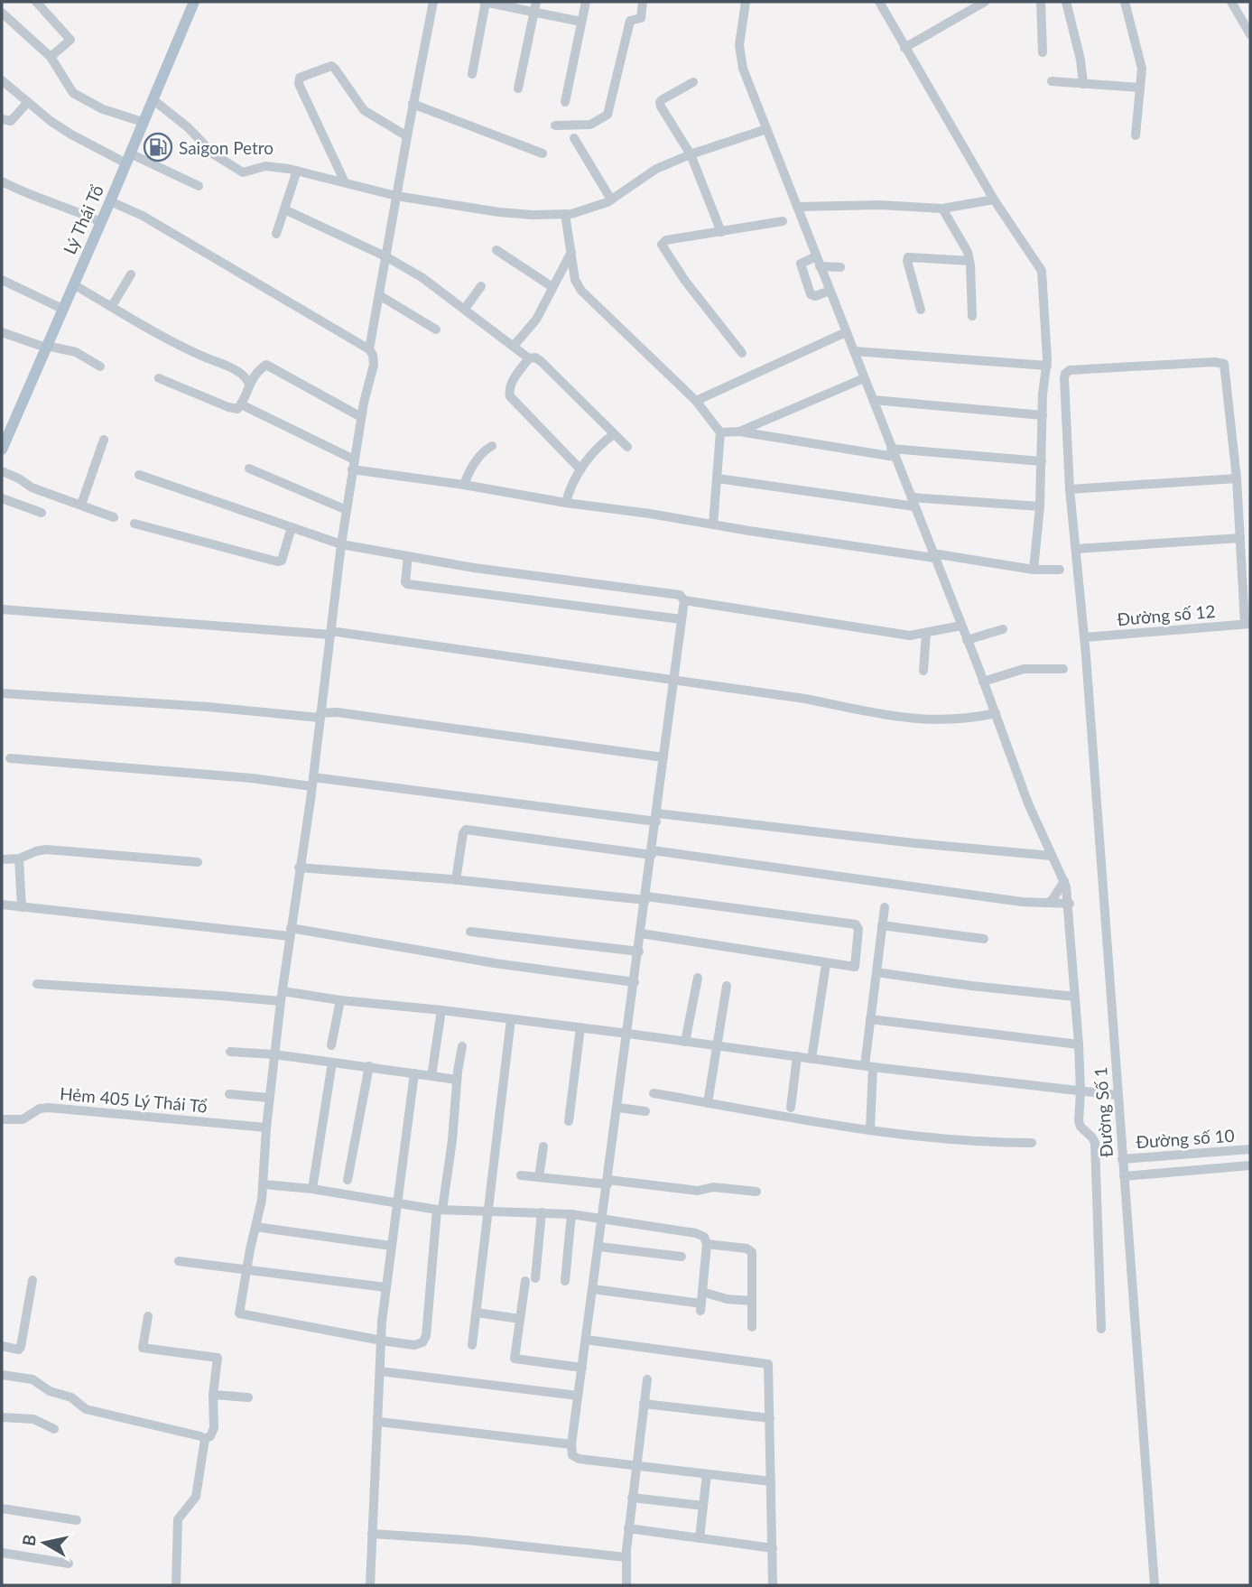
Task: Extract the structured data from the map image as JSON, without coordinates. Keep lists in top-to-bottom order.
{
  "streets": {
    "main road": ["Lý Thái Tổ"],
    "street": [
      "Đường số 12",
      "Hẻm 405 Lý Thái Tổ",
      "Đường Số 1",
      "Đường số 10"
    ]
  },
  "crossings": [
    ["Đường số 12", "Đường Số 1"],
    ["Đường Số 1", "Đường số 10"]
  ],
  "places": {
    "fuel station": ["Saigon Petro"]
  },
  "north": "left"
}
